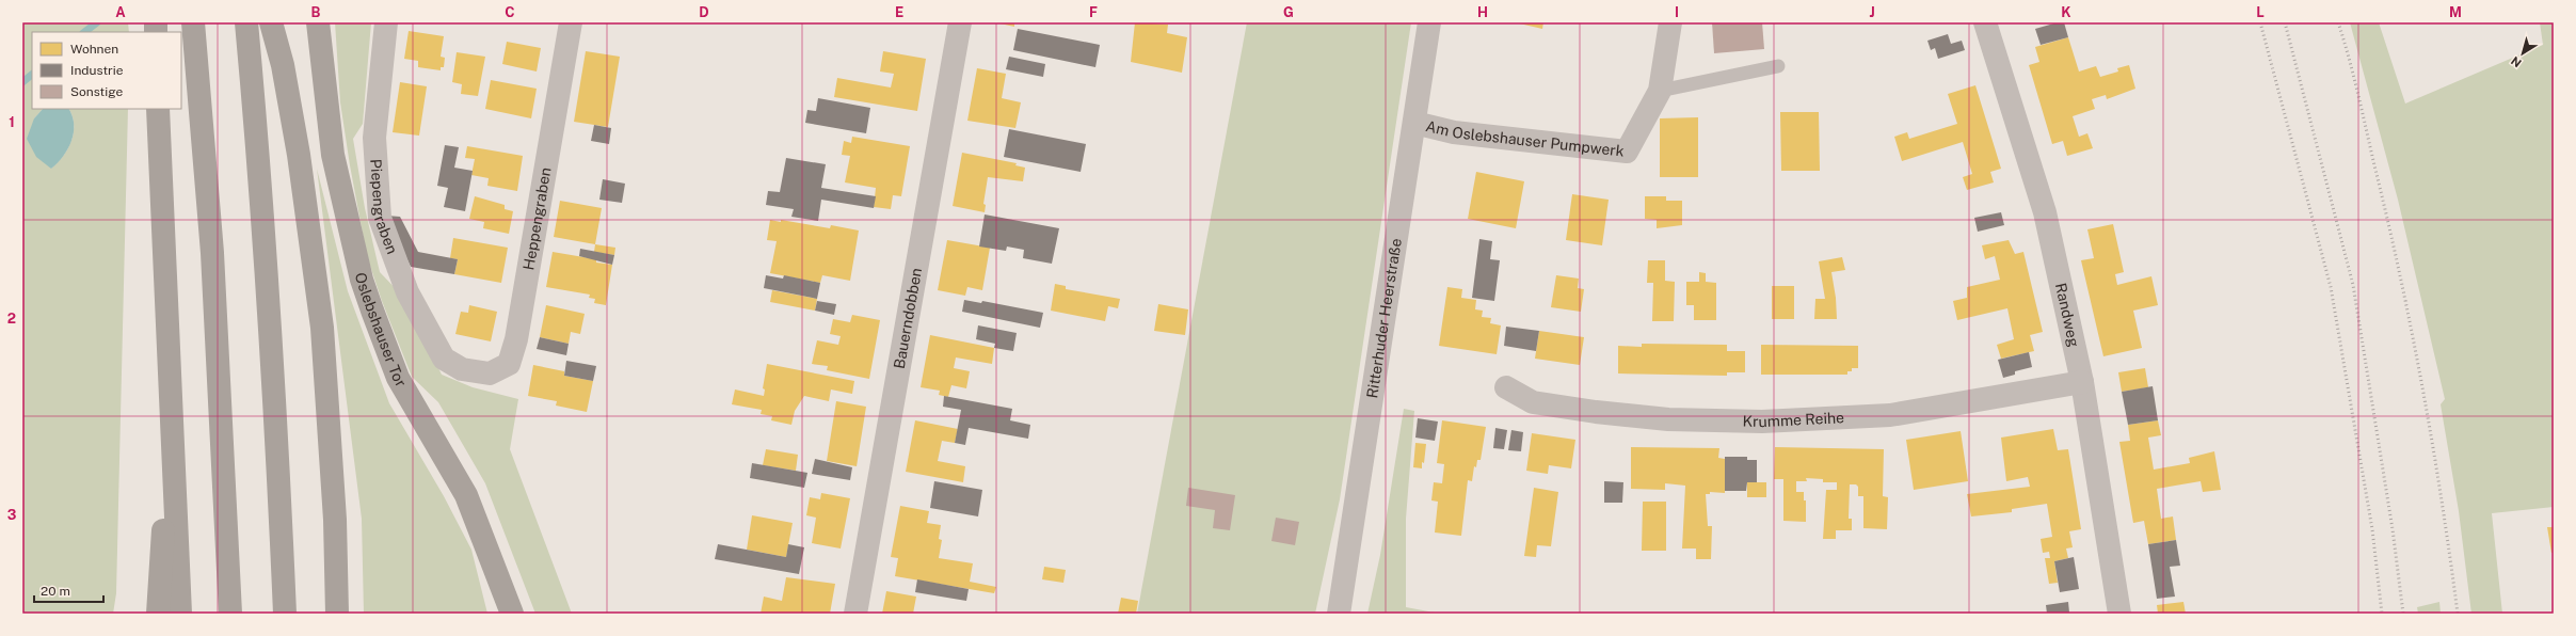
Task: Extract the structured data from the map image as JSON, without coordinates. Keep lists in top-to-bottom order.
{
  "streets": {
    "highway": ["Oslebshauser Tor"],
    "street": [
      "Am Oslebshauser Pumpwerk",
      "Piepengraben",
      "Heppengraben",
      "Randweg",
      "Bauerndobben",
      "Ritterhuder Heerstraße",
      "Krumme Reihe"
    ]
  },
  "crossings": [
    ["Am Oslebshauser Pumpwerk", "Ritterhuder Heerstraße"],
    ["Piepengraben", "Heppengraben"],
    ["Randweg", "Krumme Reihe"]
  ],
  "legend": ["Wohnen", "Industrie", "Sonstige"],
  "scale_bar": "20 m",
  "north": "bottom left",
  "grid": {
    "columns": [
      "A",
      "B",
      "C",
      "D",
      "E",
      "F",
      "G",
      "H",
      "I",
      "J",
      "K",
      "L",
      "M"
    ],
    "rows": ["1", "2", "3"]
  }
}
